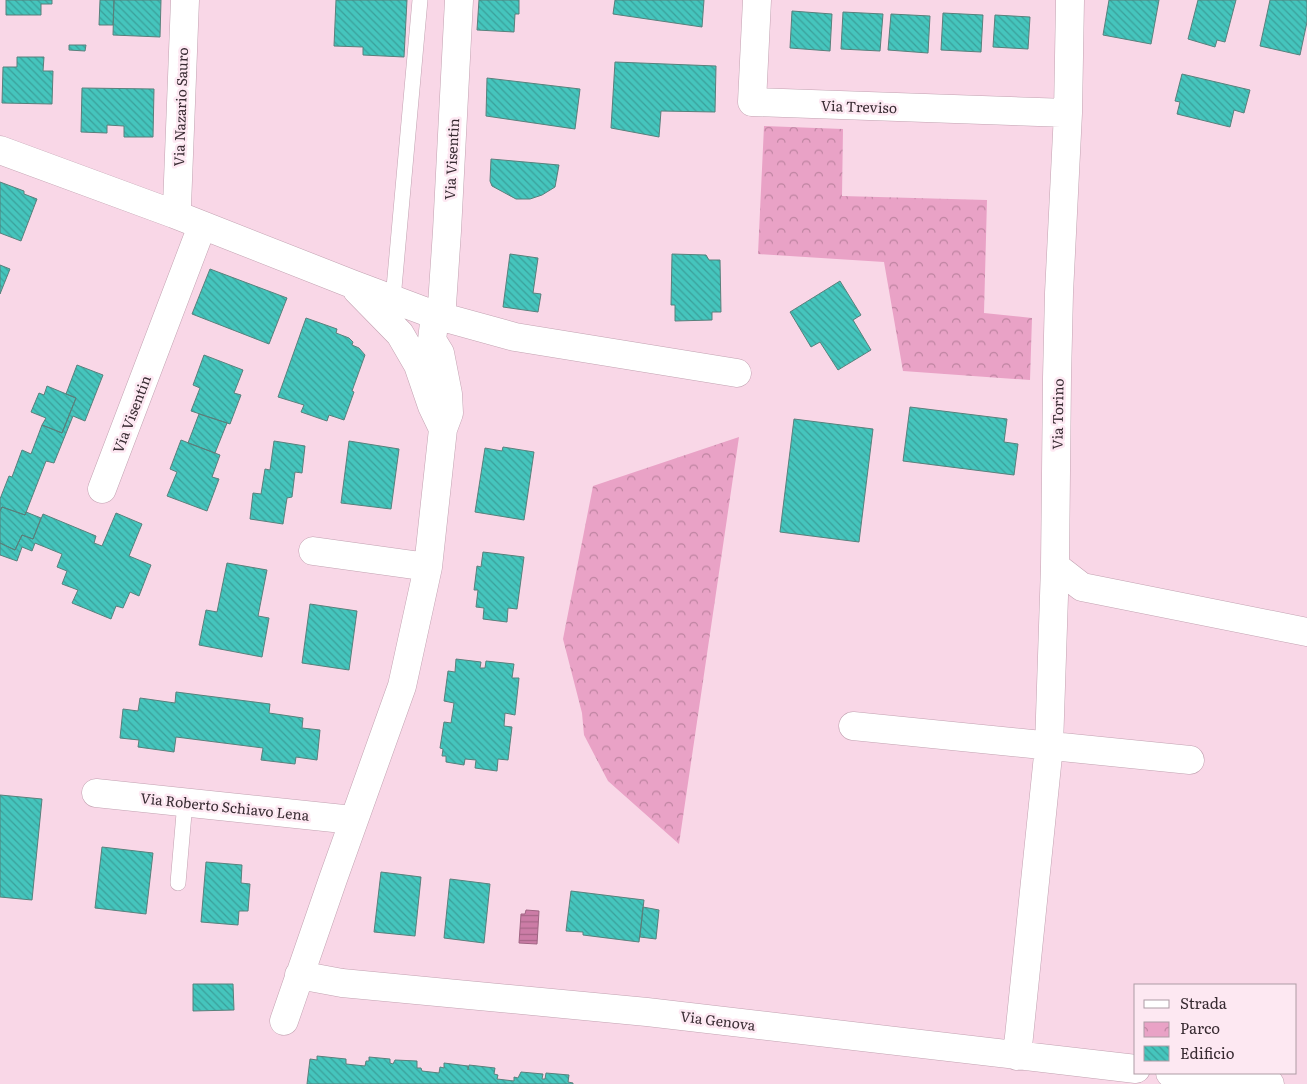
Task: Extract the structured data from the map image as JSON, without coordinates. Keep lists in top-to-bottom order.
{
  "streets": {
    "street": [
      "Via Treviso",
      "Via Nazario Sauro",
      "Via Visentin",
      "Via Torino",
      "Via Roberto Schiavo Lena",
      "Via Genova"
    ]
  },
  "crossings": [
    ["Via Treviso", "Via Torino"],
    ["Via Torino", "Via Genova"]
  ],
  "legend": ["Strada", "Parco", "Edificio"]
}
